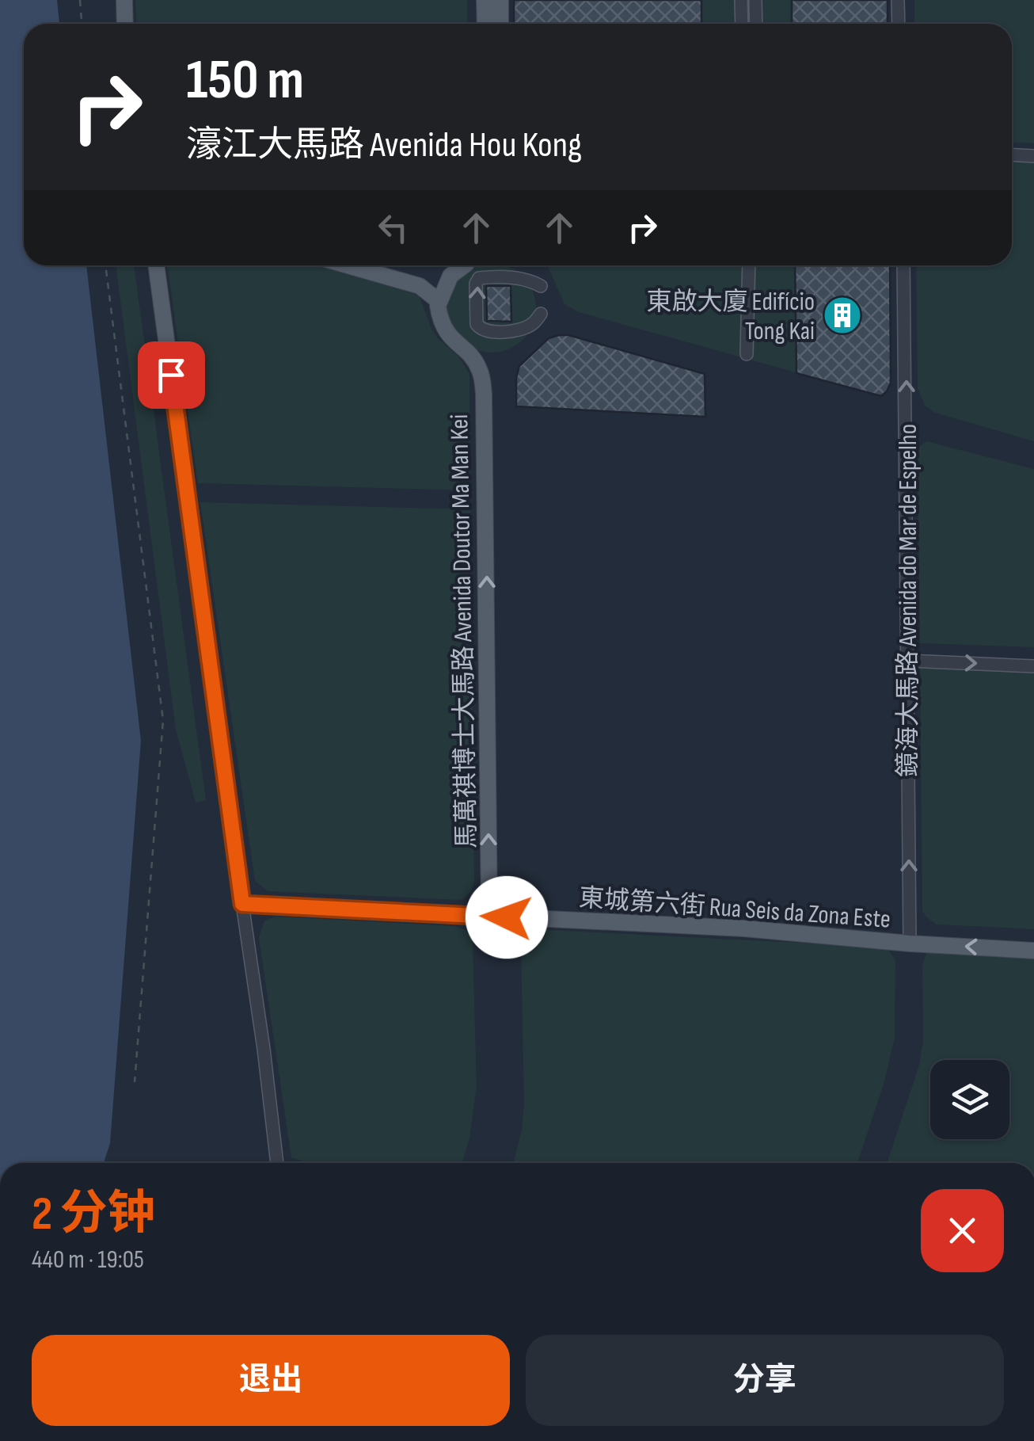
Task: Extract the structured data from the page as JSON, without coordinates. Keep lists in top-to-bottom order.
{
  "streets": {
    "main road": ["馬萬祺博士大馬路 Avenida Doutor Ma Man Kei", "東城第六街 Rua Seis da Zona Este"],
    "street": ["鏡海大馬路 Avenida do Mar de Espelho"]
  },
  "crossings": [
    ["鏡海大馬路 Avenida do Mar de Espelho", "東城第六街 Rua Seis da Zona Este"],
    ["馬萬祺博士大馬路 Avenida Doutor Ma Man Kei", "東城第六街 Rua Seis da Zona Este"]
  ],
  "one_way": ["鏡海大馬路 Avenida do Mar de Espelho", "馬萬祺博士大馬路 Avenida Doutor Ma Man Kei"],
  "places": {
    "building": ["東啟大廈 Edifício Tong Kai"]
  },
  "page": {
    "turn": ["150 m", "濠江大馬路 Avenida Hou Kong"],
    "heading": ["2 分钟", "440 m · 19:05"],
    "buttons": ["退出", "分享"]
  }
}
